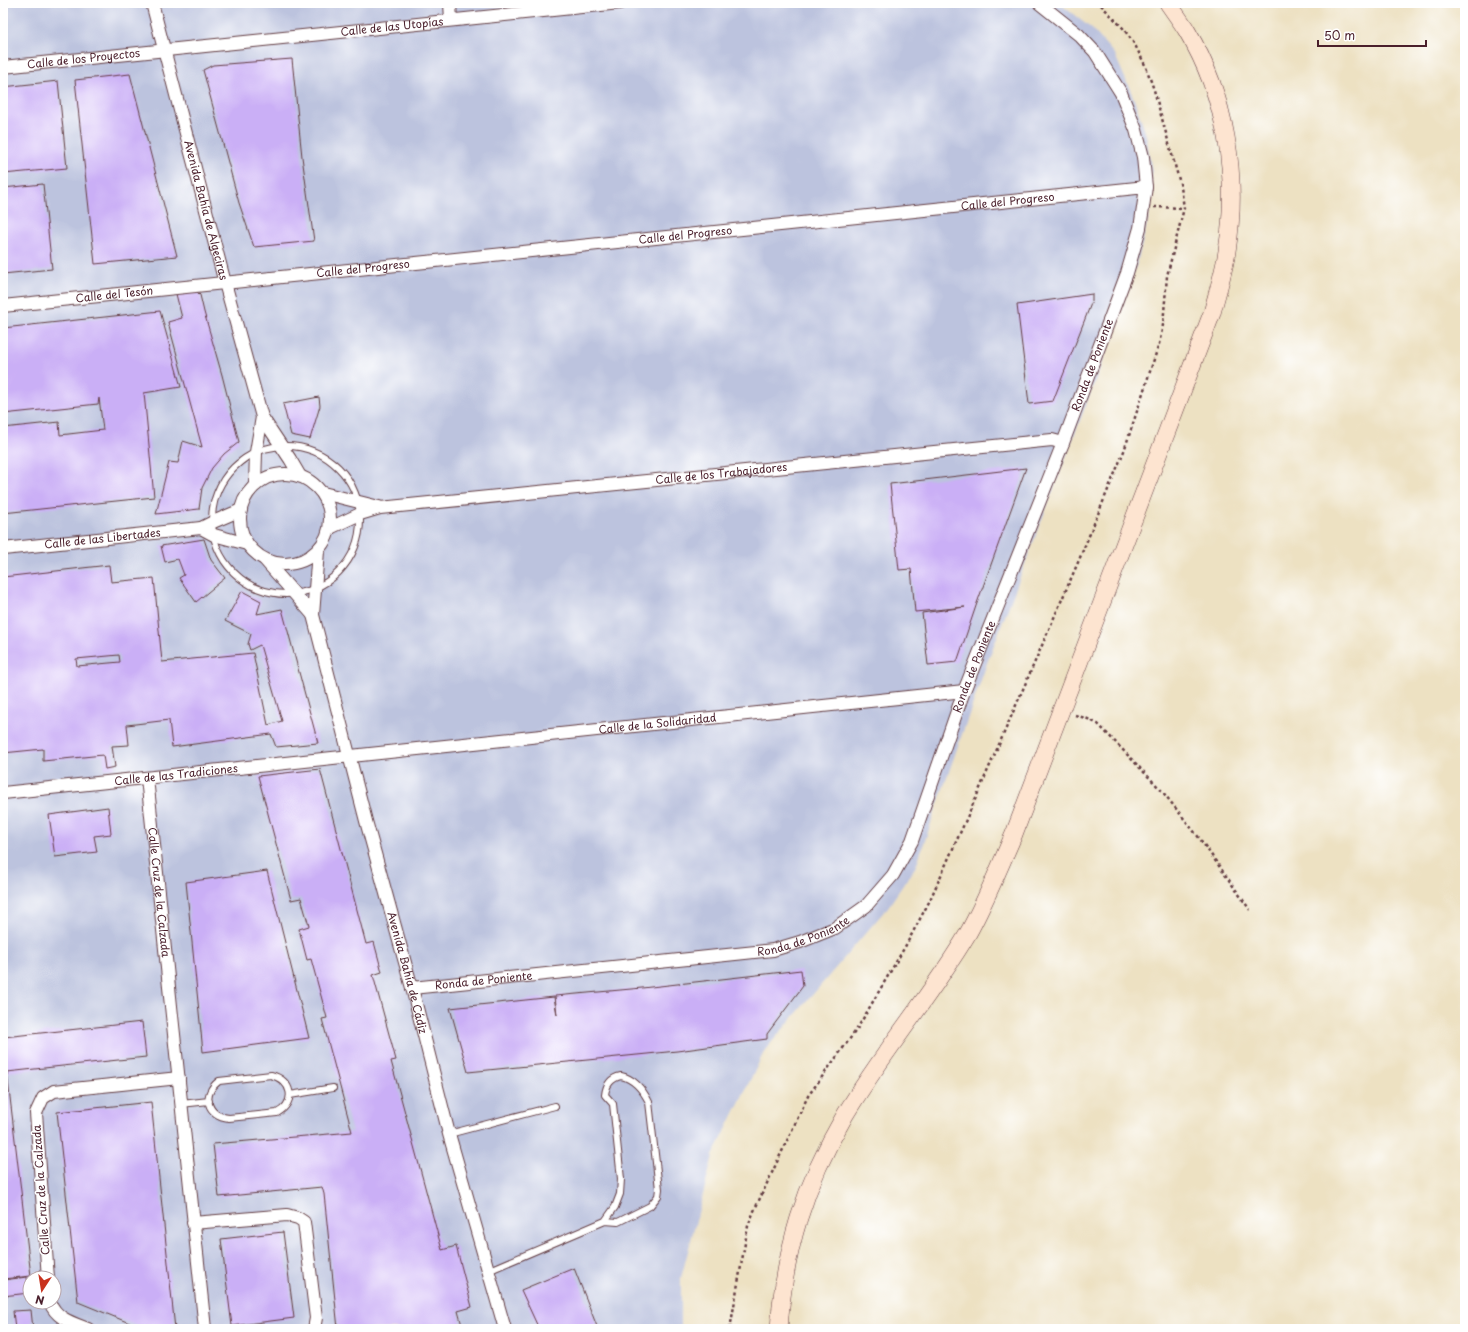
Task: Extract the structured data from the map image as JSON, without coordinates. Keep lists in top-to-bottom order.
{
  "streets": {
    "street": [
      "Calle de las Utopías",
      "Calle de los Proyectos",
      "Calle del Progreso",
      "Avenida Bahía de Algeciras",
      "Calle del Tesón",
      "Ronda de Poniente",
      "Calle de los Trabajadores",
      "Calle de las Libertades",
      "Calle de la Solidaridad",
      "Calle de las Tradiciones",
      "Calle Cruz de la Calzada",
      "Avenida Bahía de Cádiz"
    ]
  },
  "crossings": [
    ["Calle de las Utopías", "Calle de los Proyectos"],
    ["Calle de las Utopías", "Avenida Bahía de Algeciras"],
    ["Calle de los Proyectos", "Avenida Bahía de Algeciras"],
    ["Calle del Progreso", "Avenida Bahía de Algeciras"],
    ["Calle del Progreso", "Calle del Tesón"],
    ["Calle del Progreso", "Ronda de Poniente"],
    ["Avenida Bahía de Algeciras", "Calle del Tesón"],
    ["Avenida Bahía de Algeciras", "Calle de los Trabajadores"],
    ["Avenida Bahía de Algeciras", "Calle de las Libertades"],
    ["Avenida Bahía de Algeciras", "Avenida Bahía de Cádiz"],
    ["Ronda de Poniente", "Calle de los Trabajadores"],
    ["Ronda de Poniente", "Calle de la Solidaridad"],
    ["Ronda de Poniente", "Avenida Bahía de Cádiz"],
    ["Calle de los Trabajadores", "Calle de las Libertades"],
    ["Calle de los Trabajadores", "Avenida Bahía de Cádiz"],
    ["Calle de las Libertades", "Avenida Bahía de Cádiz"],
    ["Calle de la Solidaridad", "Calle de las Tradiciones"],
    ["Calle de la Solidaridad", "Avenida Bahía de Cádiz"],
    ["Calle de las Tradiciones", "Calle Cruz de la Calzada"],
    ["Calle de las Tradiciones", "Avenida Bahía de Cádiz"]
  ],
  "scale_bar": "50 m",
  "north": "bottom"
}
